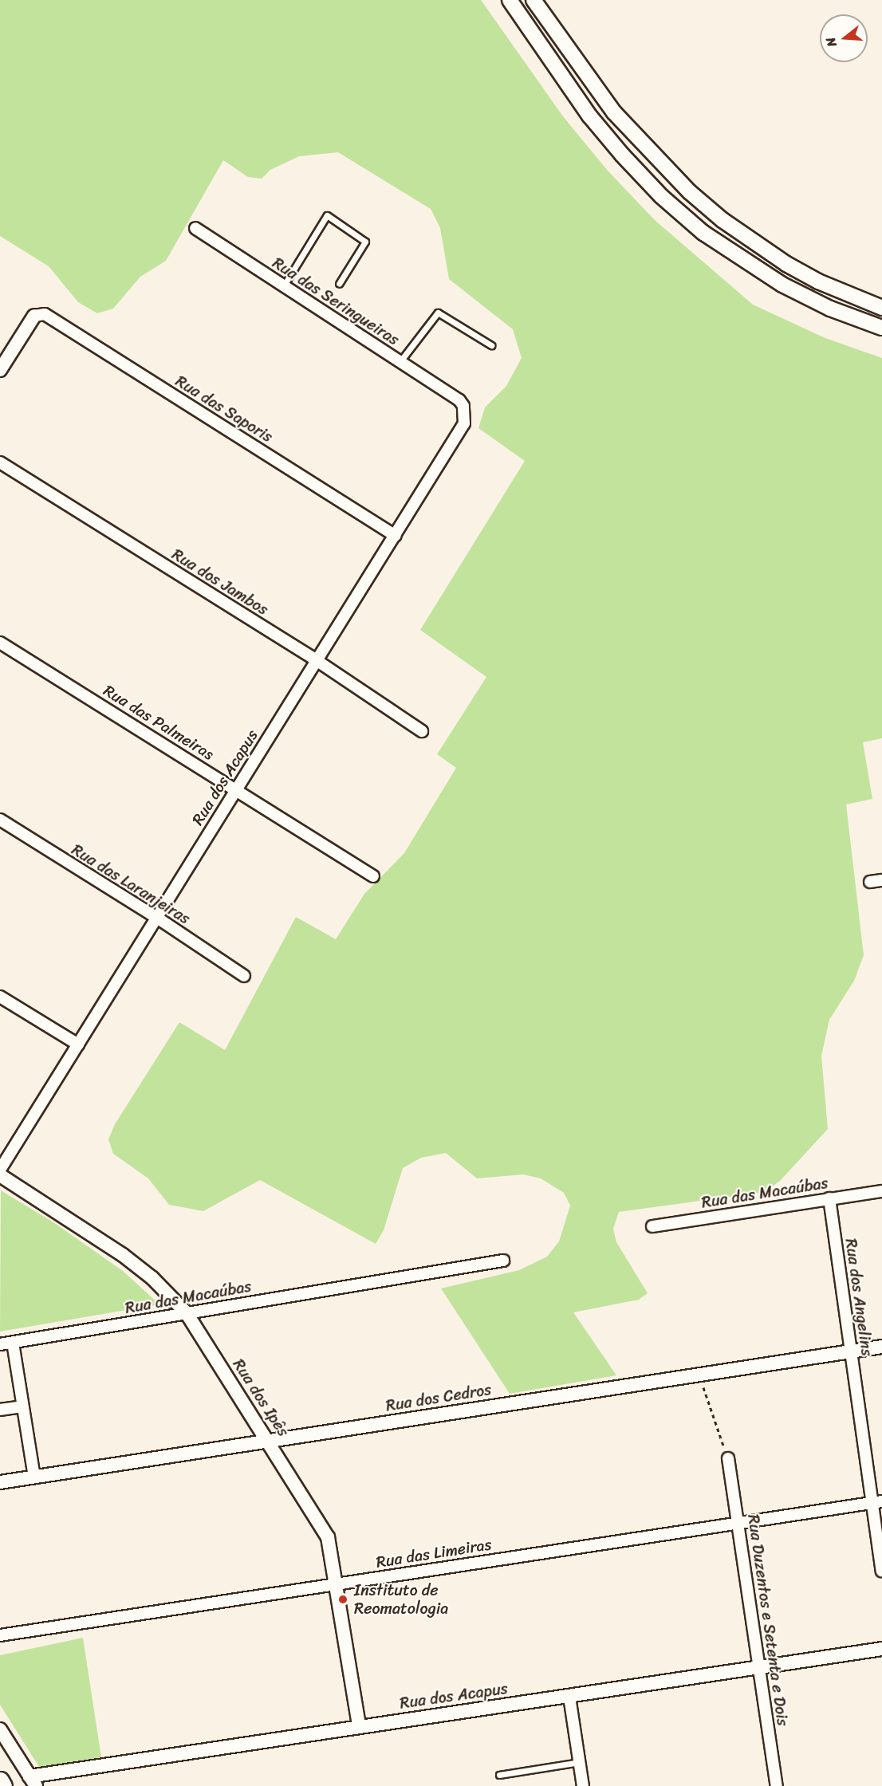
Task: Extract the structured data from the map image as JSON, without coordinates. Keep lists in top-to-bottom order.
{
  "streets": {
    "street": [
      "Rua das Seringueiras",
      "Rua das Saporis",
      "Rua dos Jambos",
      "Rua das Palmeiras",
      "Rua dos Acapus",
      "Rua das Laranjeiras",
      "Rua das Macaúbas",
      "Rua dos Angelins",
      "Rua dos Ipês",
      "Rua dos Cedros",
      "Rua das Limeiras",
      "Rua Duzentos e Setenta e Dois"
    ]
  },
  "crossings": [
    ["Rua das Seringueiras", "Rua dos Acapus"],
    ["Rua das Saporis", "Rua dos Acapus"],
    ["Rua dos Jambos", "Rua dos Acapus"],
    ["Rua das Palmeiras", "Rua dos Acapus"],
    ["Rua dos Acapus", "Rua das Laranjeiras"],
    ["Rua dos Acapus", "Rua dos Ipês"],
    ["Rua dos Acapus", "Rua Duzentos e Setenta e Dois"],
    ["Rua das Macaúbas", "Rua dos Angelins"],
    ["Rua das Macaúbas", "Rua dos Ipês"],
    ["Rua dos Angelins", "Rua dos Cedros"],
    ["Rua dos Angelins", "Rua das Limeiras"],
    ["Rua dos Ipês", "Rua dos Cedros"],
    ["Rua dos Ipês", "Rua das Limeiras"],
    ["Rua das Limeiras", "Rua Duzentos e Setenta e Dois"]
  ],
  "places": ["Instituto de Reomatologia"],
  "north": "left"
}
